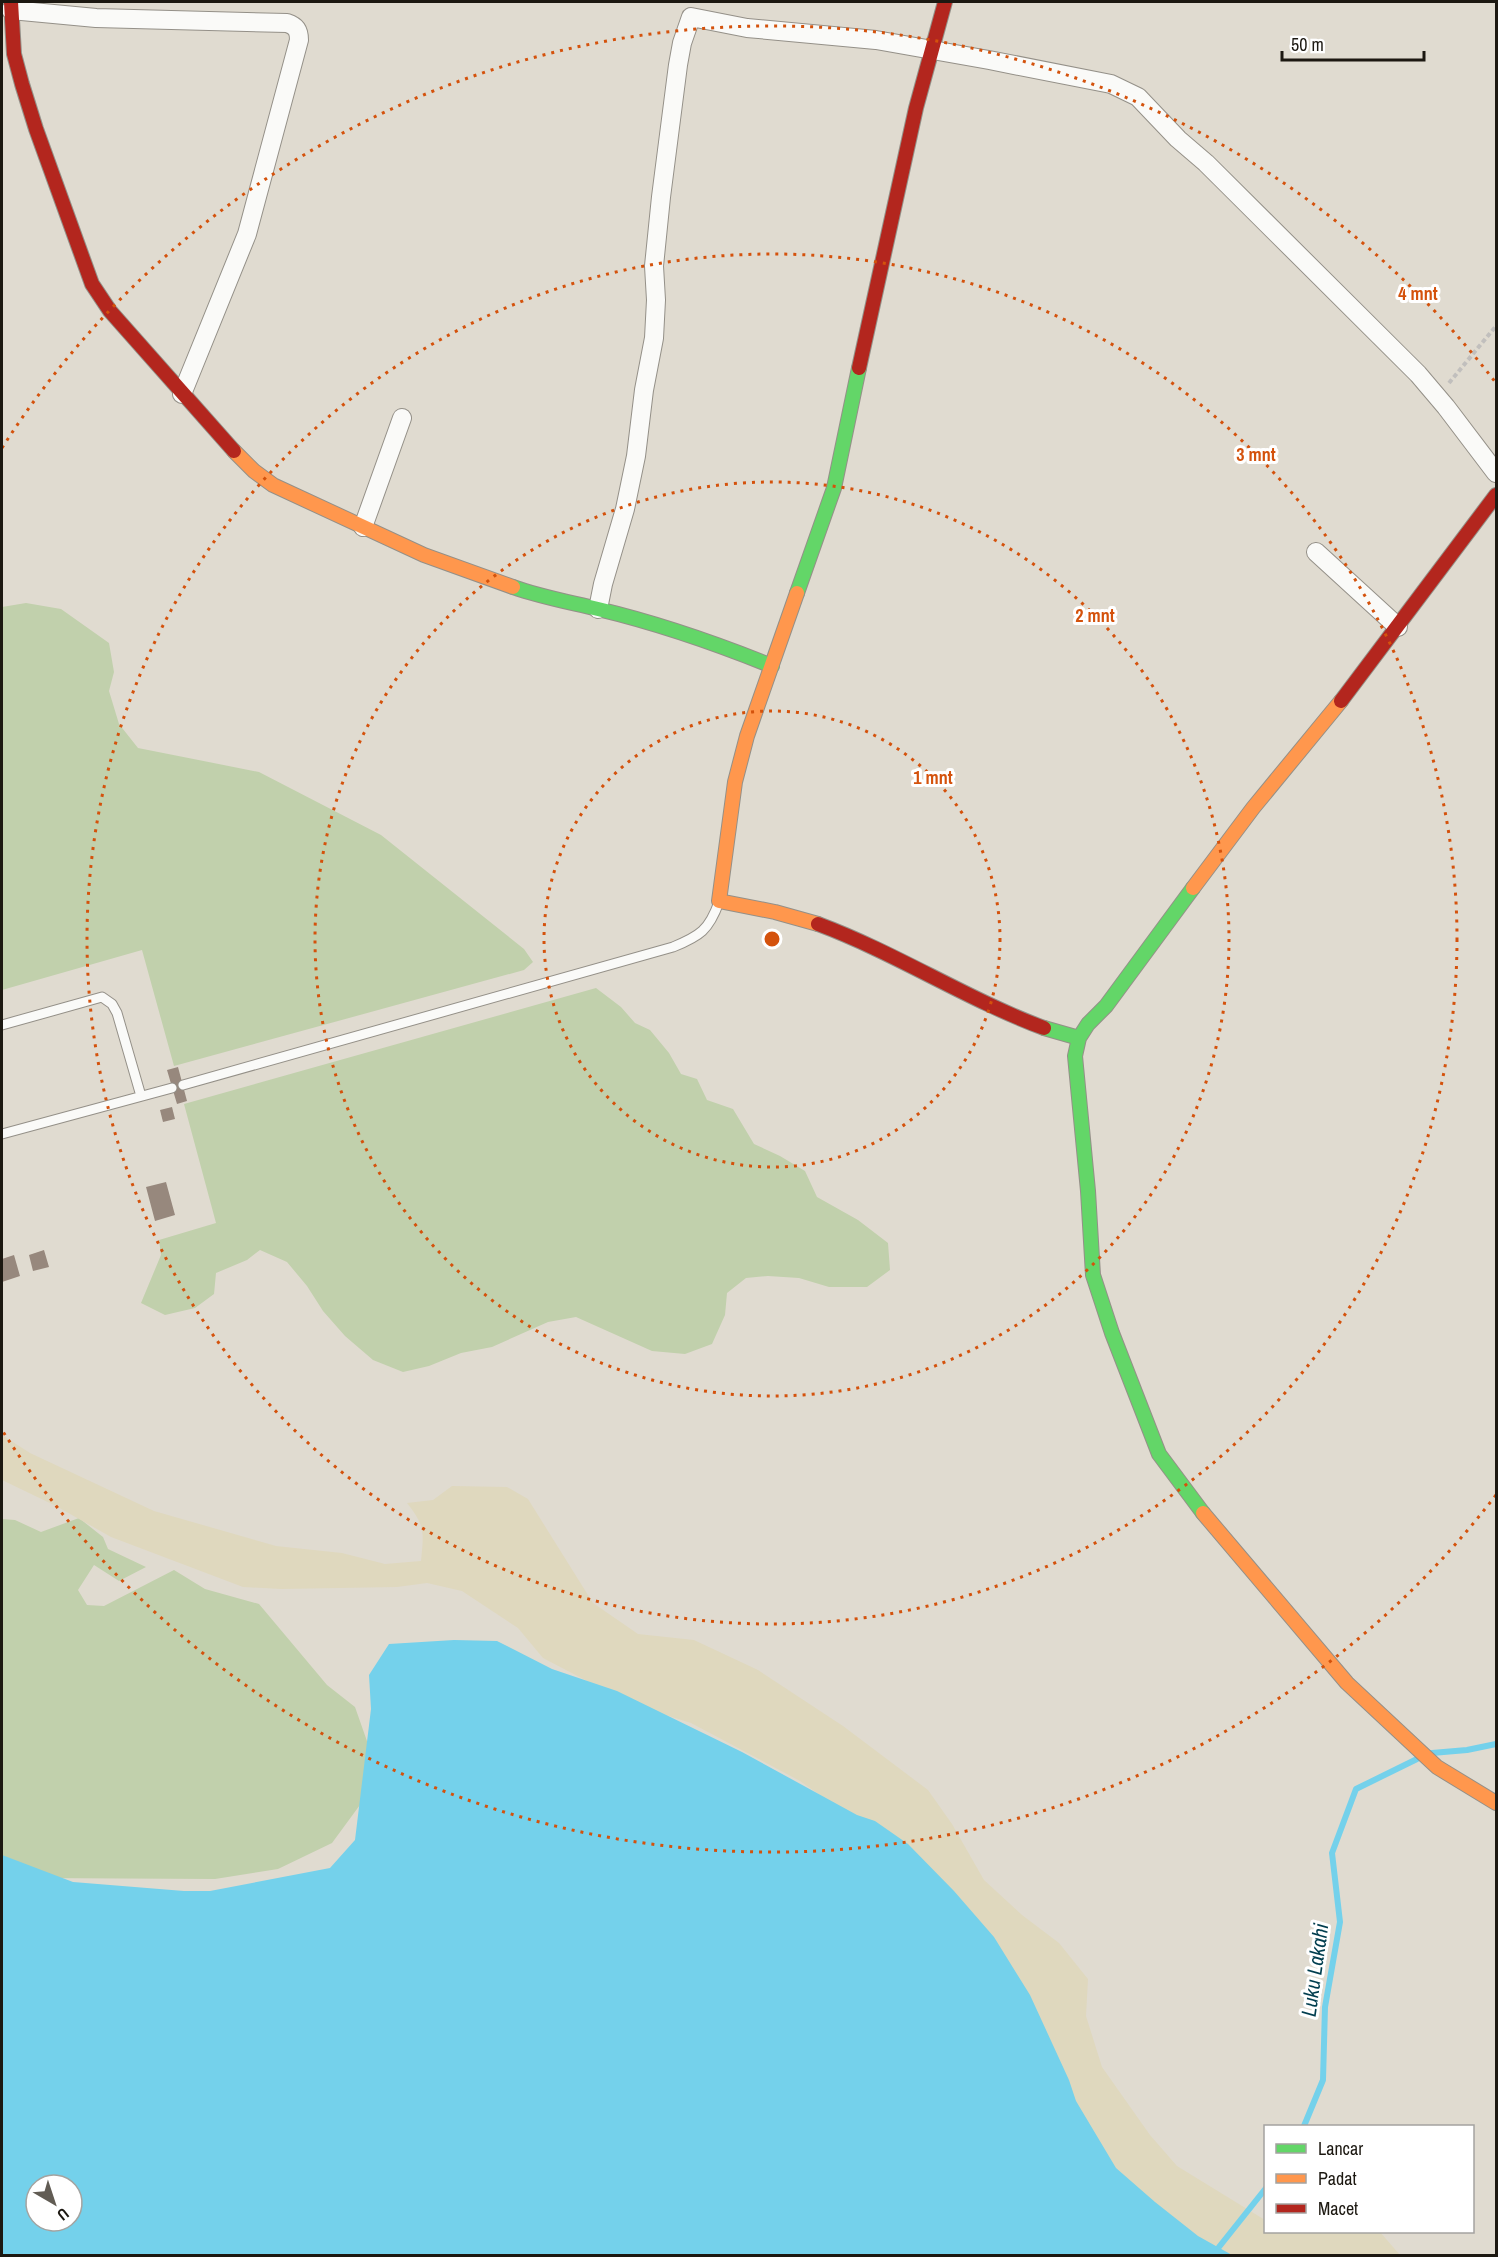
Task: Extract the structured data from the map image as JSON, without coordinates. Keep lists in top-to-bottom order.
{
  "water": ["Luku Lakahi"],
  "legend": ["Lancar", "Padat", "Macet"],
  "scale_bar": "50 m",
  "north": "bottom right",
  "rings": [
    "4 mnt",
    "3 mnt",
    "2 mnt",
    "1 mnt"
  ]
}
